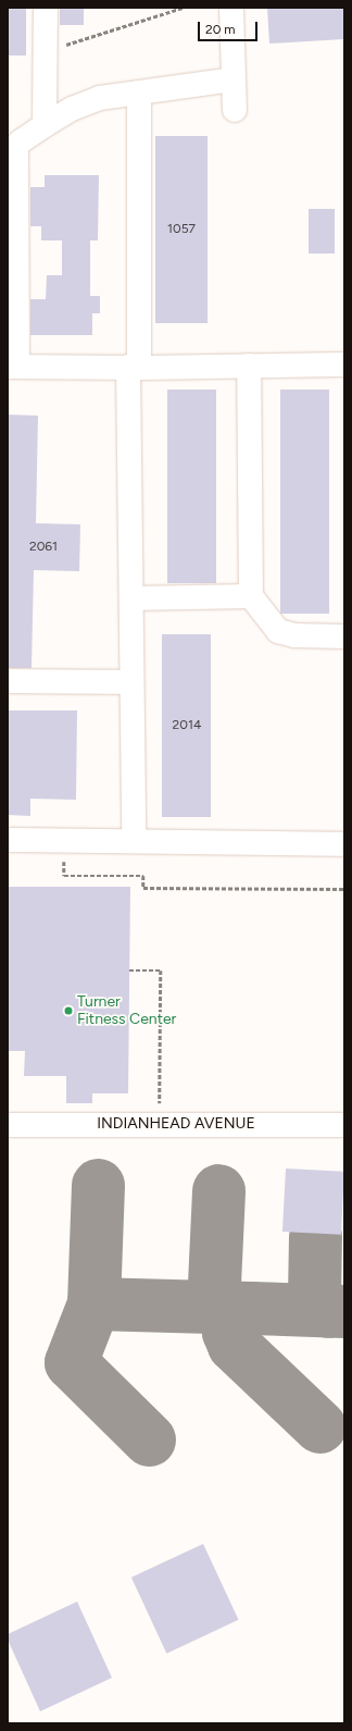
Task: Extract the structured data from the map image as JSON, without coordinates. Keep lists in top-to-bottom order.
{
  "streets": {
    "street": ["INDIANHEAD AVENUE"]
  },
  "places": ["Turner Fitness Center"],
  "house_numbers": ["1057", "2061", "2014"],
  "scale_bar": "20 m"
}
